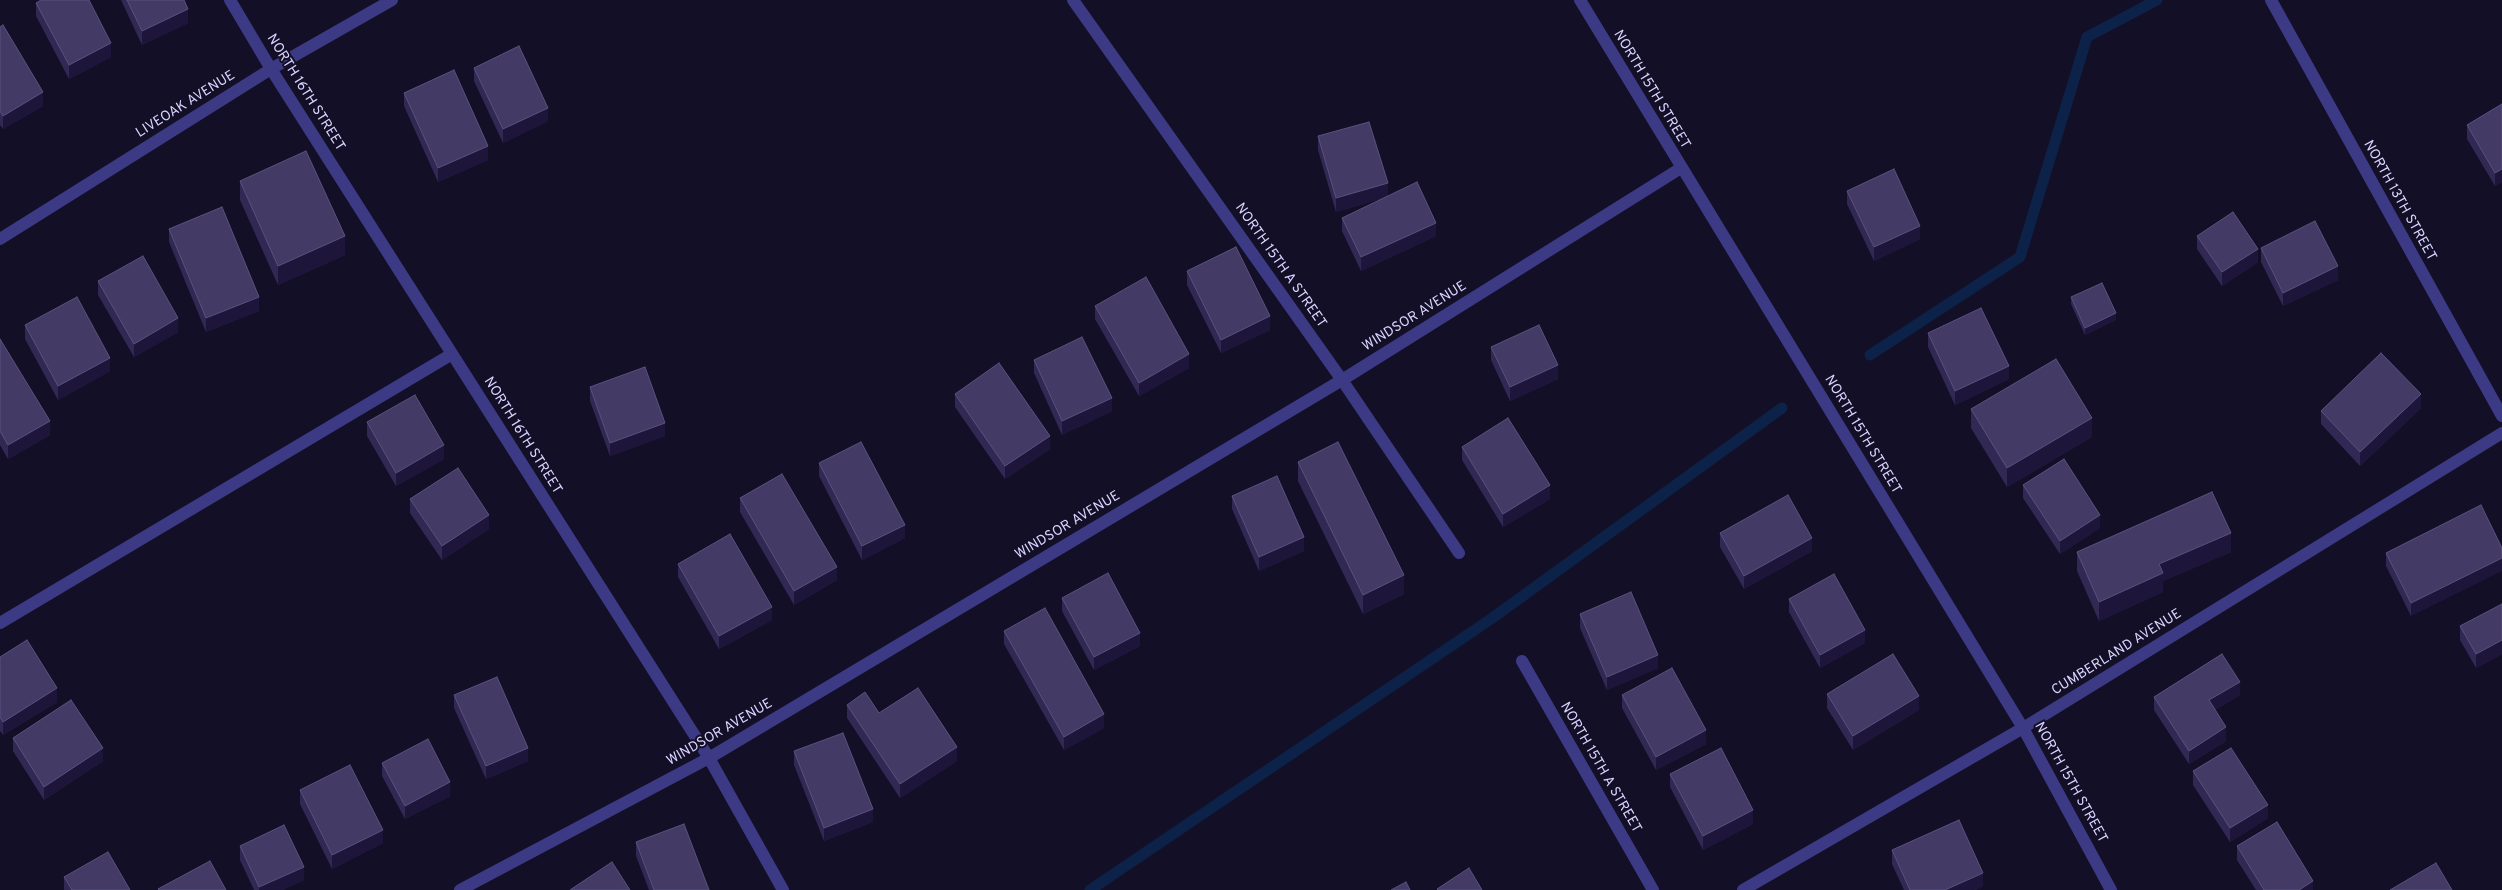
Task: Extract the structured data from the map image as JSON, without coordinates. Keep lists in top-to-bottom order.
{
  "streets": {
    "street": [
      "NORTH 15TH STREET",
      "NORTH 16TH STREET",
      "LIVEOAK AVENUE",
      "NORTH 13TH STREET",
      "NORTH 15TH A STREET",
      "WINDSOR AVENUE",
      "CUMBERLAND AVENUE"
    ]
  },
  "crossings": [
    ["NORTH 15TH STREET", "WINDSOR AVENUE"],
    ["NORTH 15TH STREET", "CUMBERLAND AVENUE"],
    ["NORTH 16TH STREET", "LIVEOAK AVENUE"],
    ["NORTH 16TH STREET", "WINDSOR AVENUE"],
    ["NORTH 15TH A STREET", "WINDSOR AVENUE"]
  ]
}
